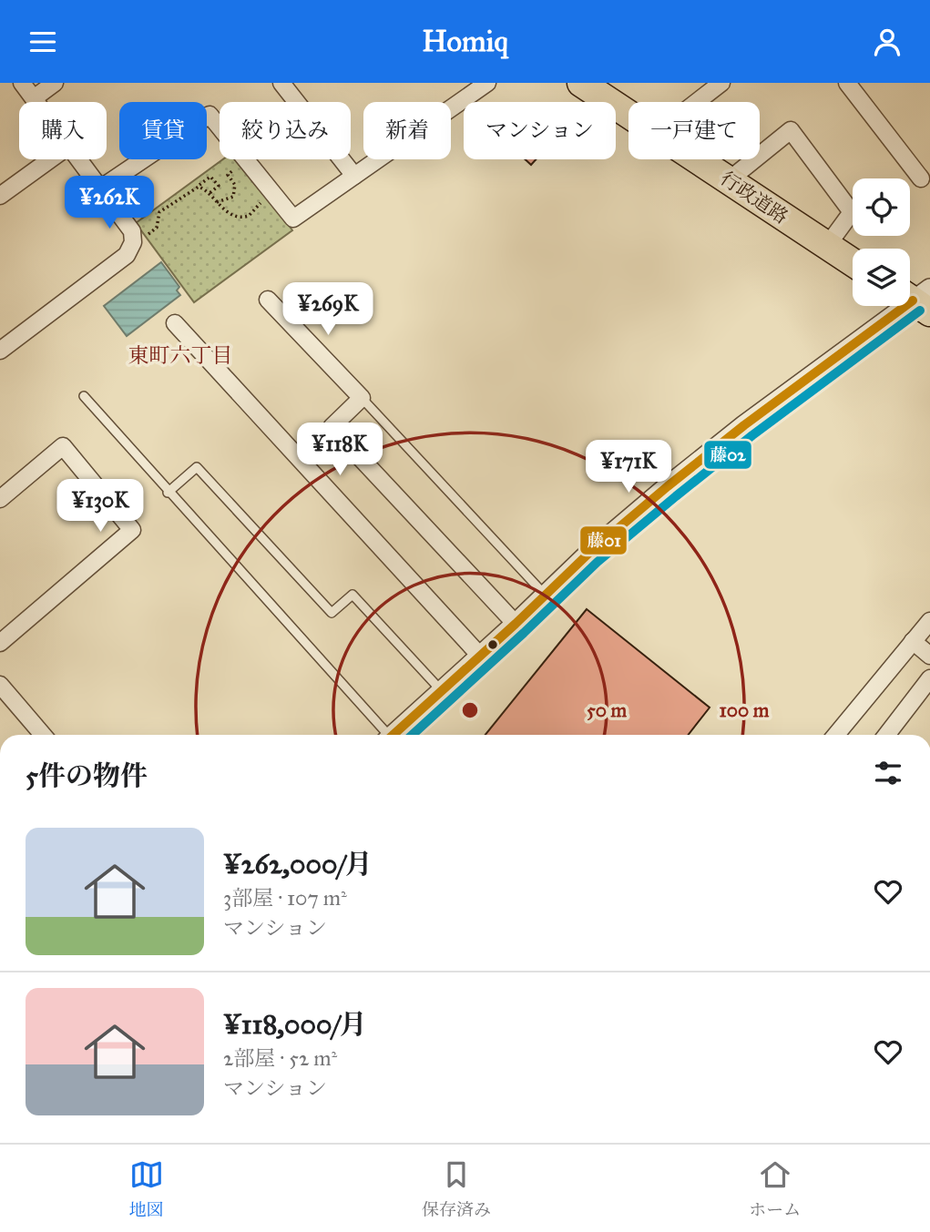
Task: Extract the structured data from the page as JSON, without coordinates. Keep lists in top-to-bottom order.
{
  "streets": {
    "highway": ["行政道路"]
  },
  "districts": ["東町六丁目"],
  "lines": ["transit line 藤01", "transit line 藤02"],
  "page": {
    "header": "Homiq",
    "chip": [
      "購入",
      "賃貸",
      "絞り込み",
      "新着",
      "マンション",
      "一戸建て"
    ],
    "price": [
      "¥262K",
      "¥269K",
      "¥118K",
      "¥171K",
      "¥130K"
    ],
    "heading": "5件の物件",
    "list": [
      {
        "name": "¥262,000/月",
        "note": "3部屋 · 107 m² · マンション"
      },
      {
        "name": "¥118,000/月",
        "note": "2部屋 · 52 m² · マンション"
      }
    ],
    "tabs": ["地図", "保存済み", "ホーム"]
  },
  "rings": ["50 m", "100 m"]
}
